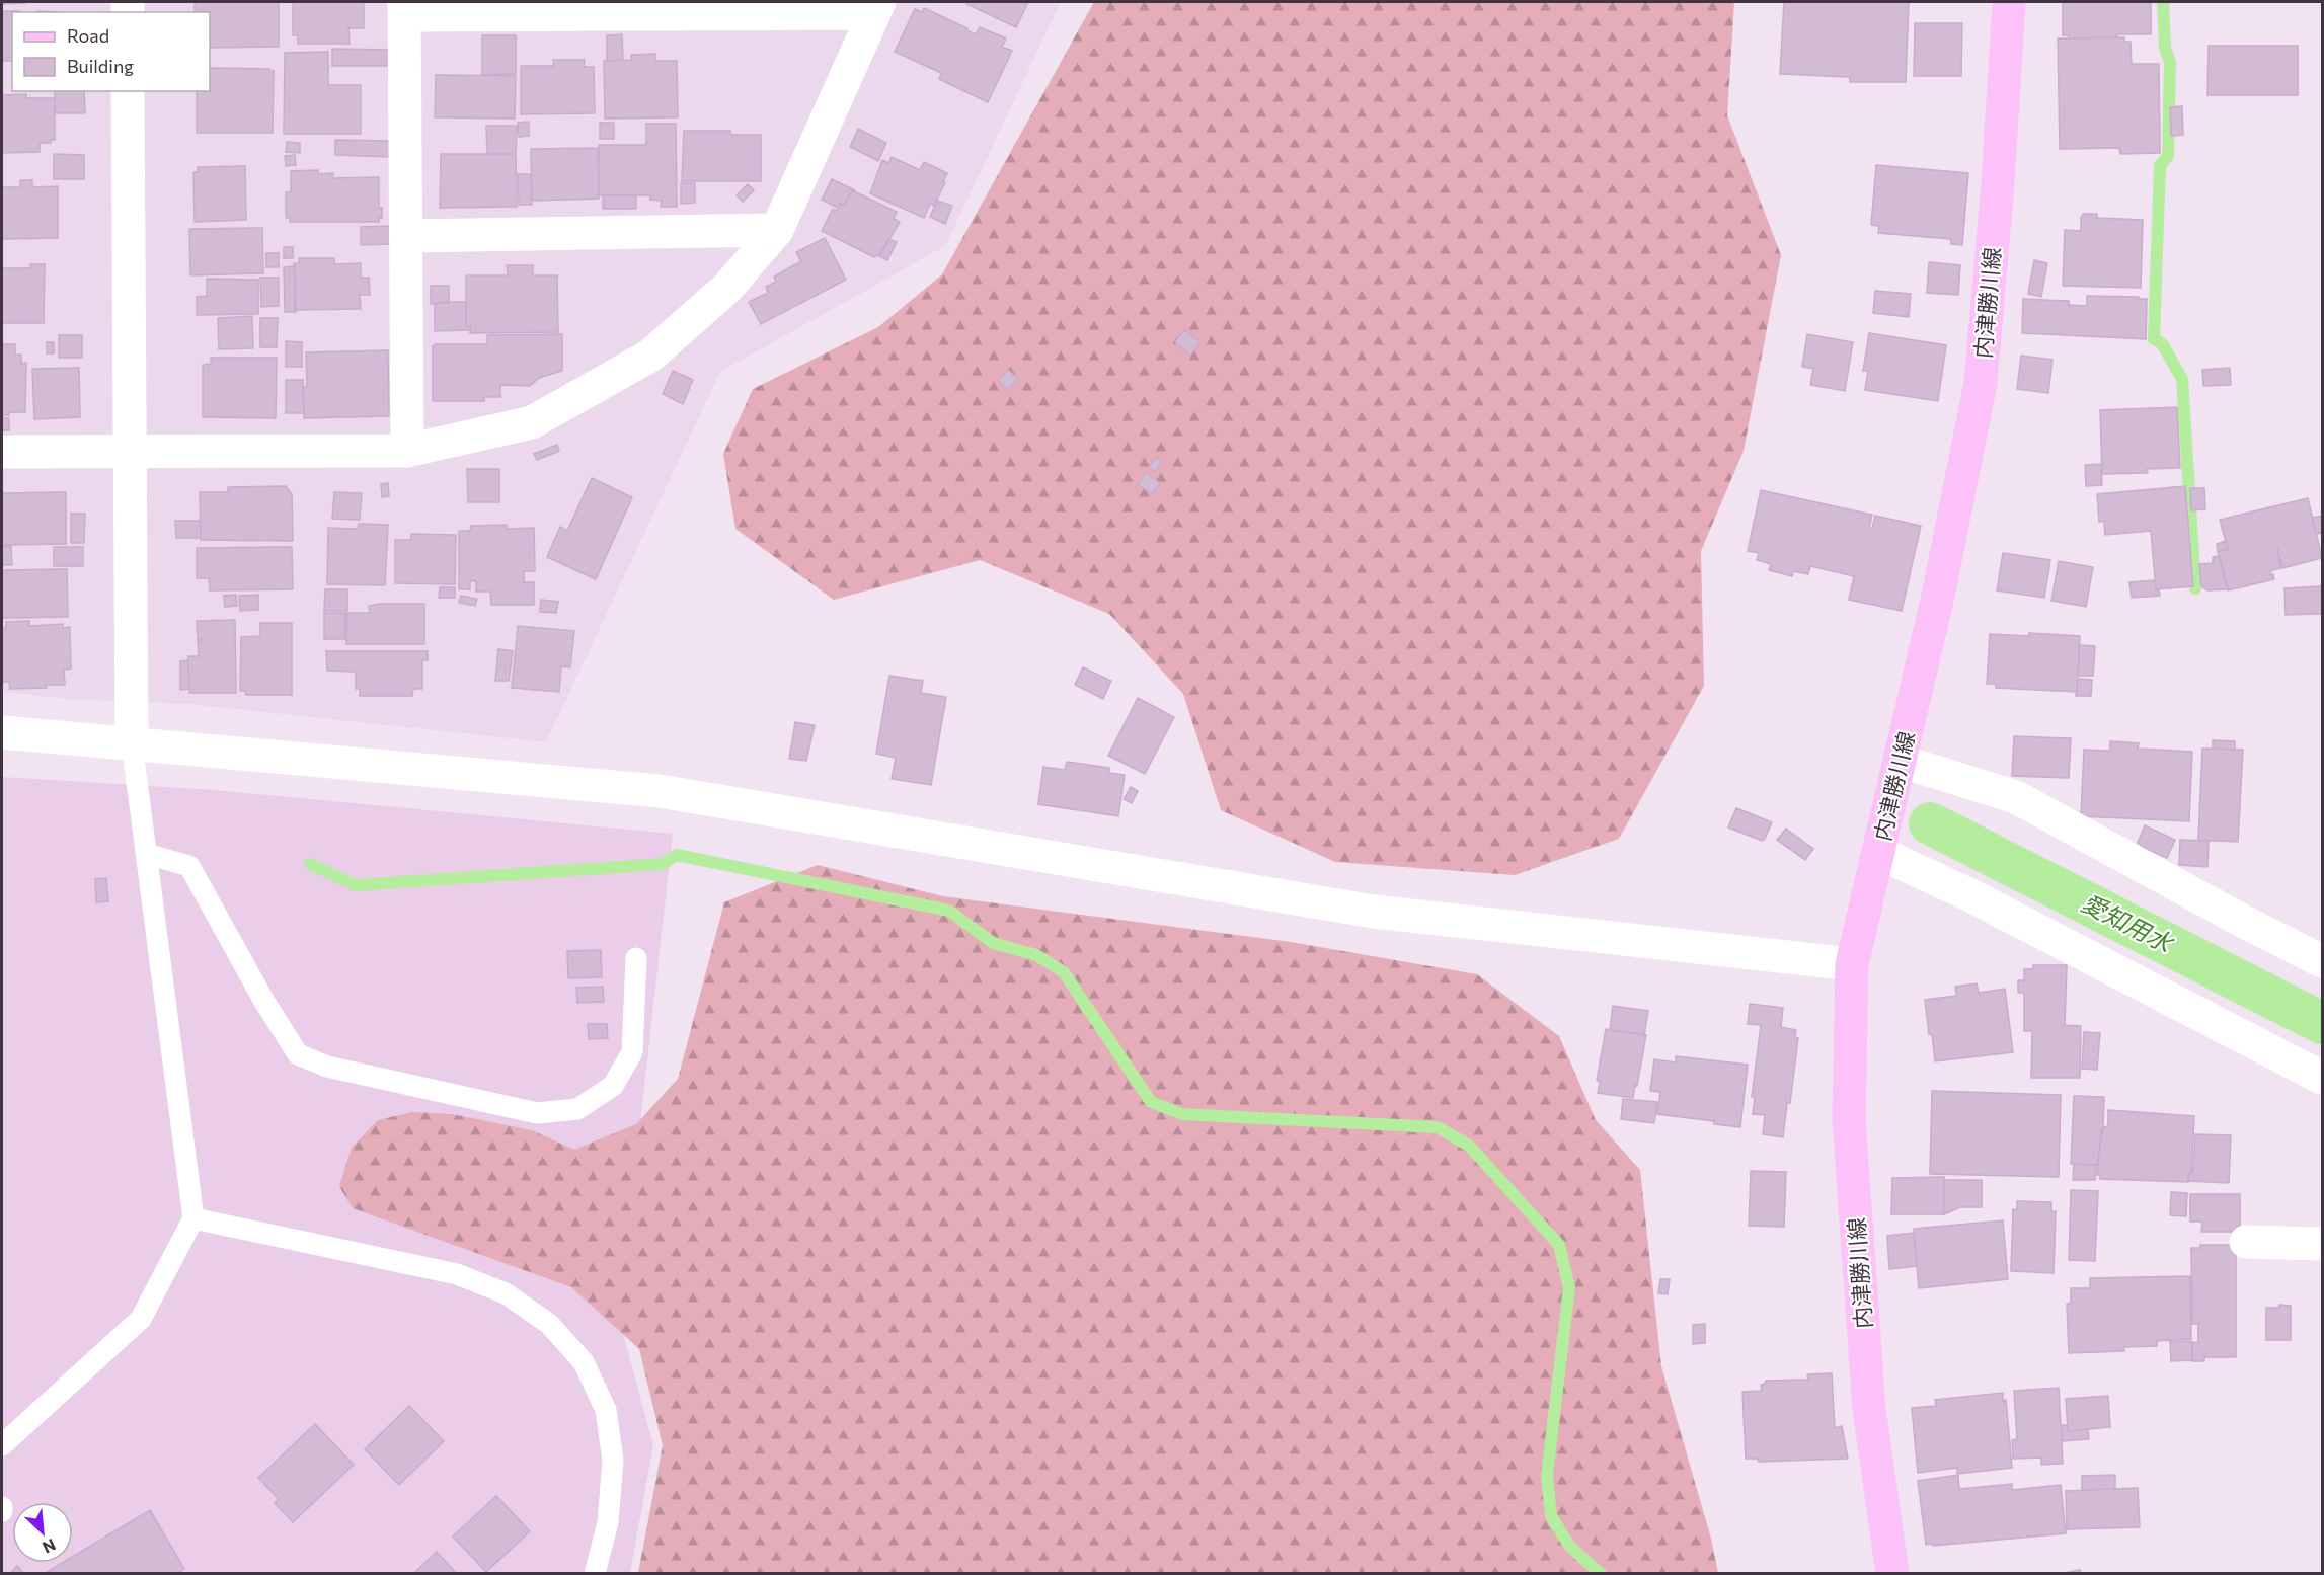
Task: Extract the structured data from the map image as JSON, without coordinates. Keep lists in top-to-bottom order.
{
  "streets": {
    "main road": ["内津勝川線"]
  },
  "water": ["愛知用水"],
  "legend": ["Road", "Building"],
  "north": "bottom right"
}
